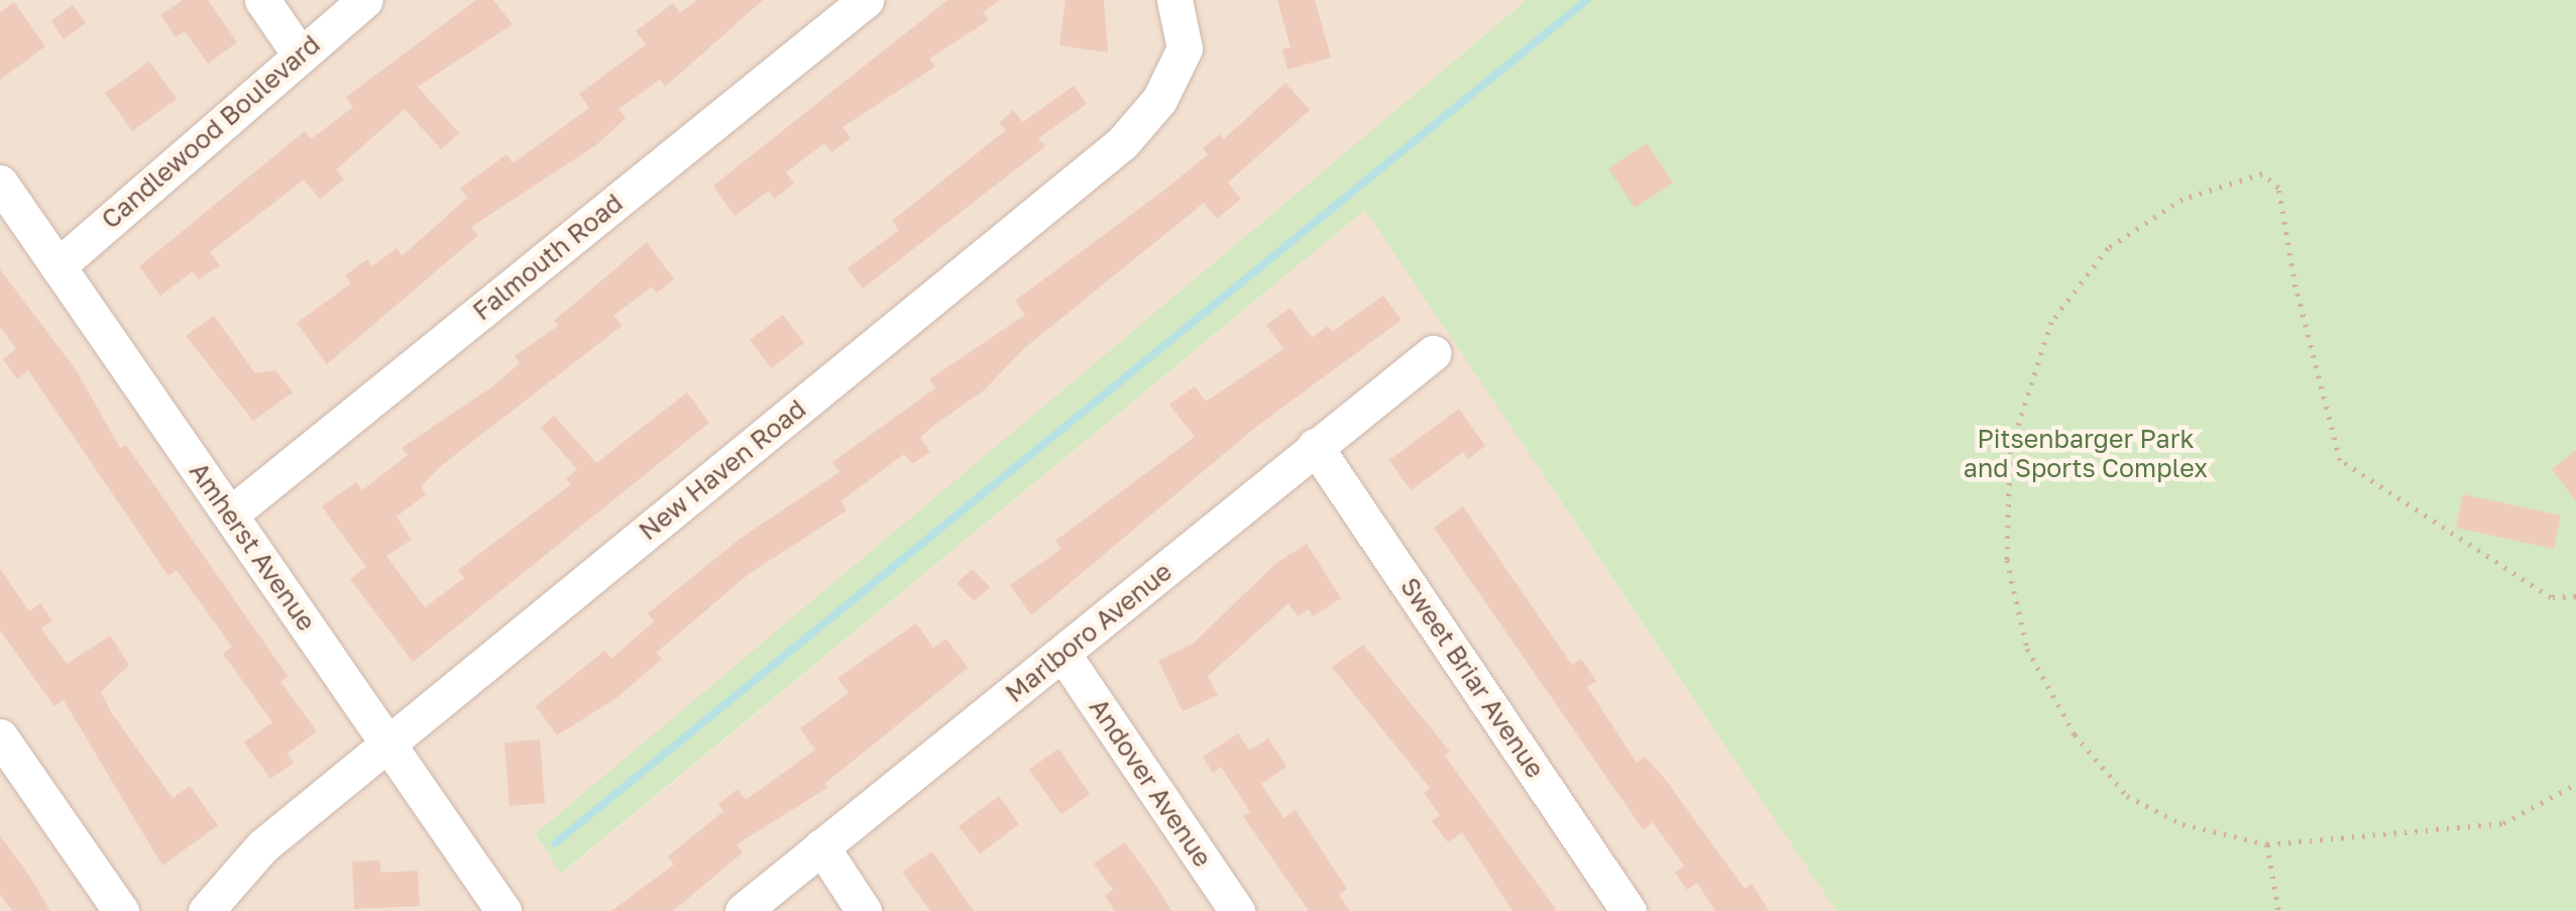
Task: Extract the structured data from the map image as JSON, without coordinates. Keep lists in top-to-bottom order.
{
  "streets": {
    "street": [
      "Candlewood Boulevard",
      "Falmouth Road",
      "New Haven Road",
      "Amherst Avenue",
      "Marlboro Avenue",
      "Sweet Briar Avenue",
      "Andover Avenue"
    ]
  },
  "crossings": [
    ["Candlewood Boulevard", "Amherst Avenue"],
    ["Falmouth Road", "Amherst Avenue"],
    ["New Haven Road", "Amherst Avenue"],
    ["Marlboro Avenue", "Sweet Briar Avenue"],
    ["Marlboro Avenue", "Andover Avenue"]
  ],
  "parks": ["Pitsenbarger Park and Sports Complex"]
}
